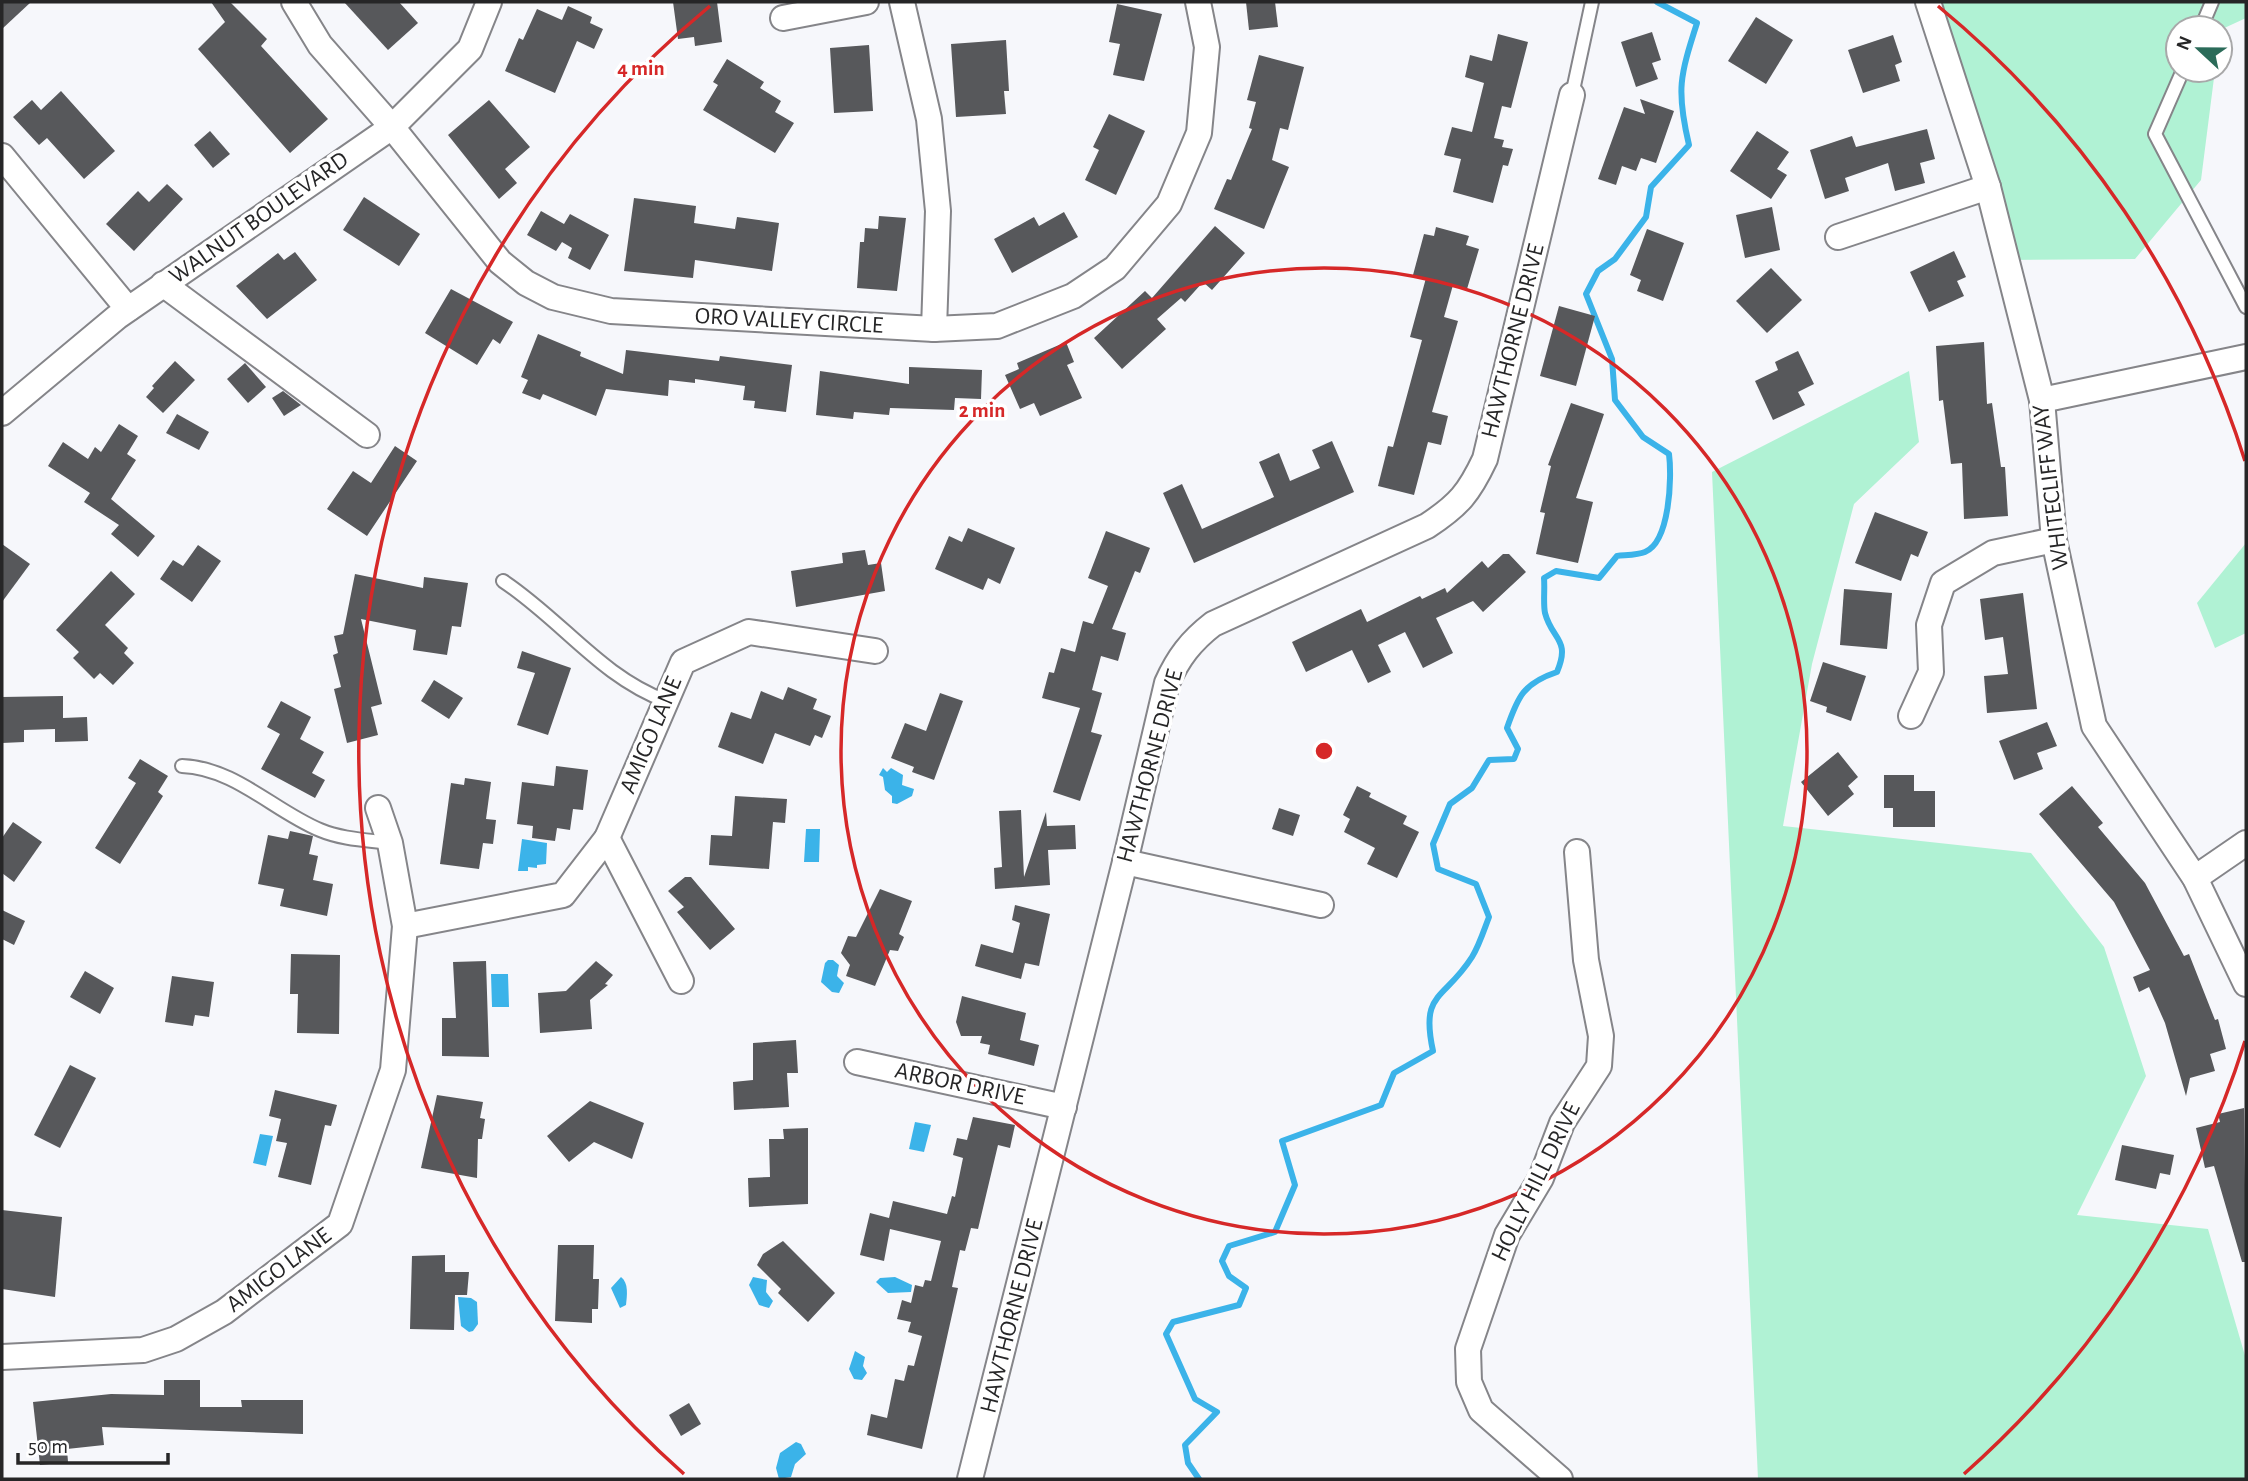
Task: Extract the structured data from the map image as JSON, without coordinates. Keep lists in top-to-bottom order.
{
  "streets": {
    "street": [
      "WALNUT BOULEVARD",
      "ORO VALLEY CIRCLE",
      "HAWTHORNE DRIVE",
      "WHITECLIFF WAY",
      "AMIGO LANE",
      "ARBOR DRIVE",
      "HOLLY HILL DRIVE"
    ]
  },
  "crossings": [
    ["WALNUT BOULEVARD", "ORO VALLEY CIRCLE"],
    ["HAWTHORNE DRIVE", "ARBOR DRIVE"]
  ],
  "scale_bar": "50 m",
  "north": "left",
  "rings": ["4 min", "2 min"]
}
